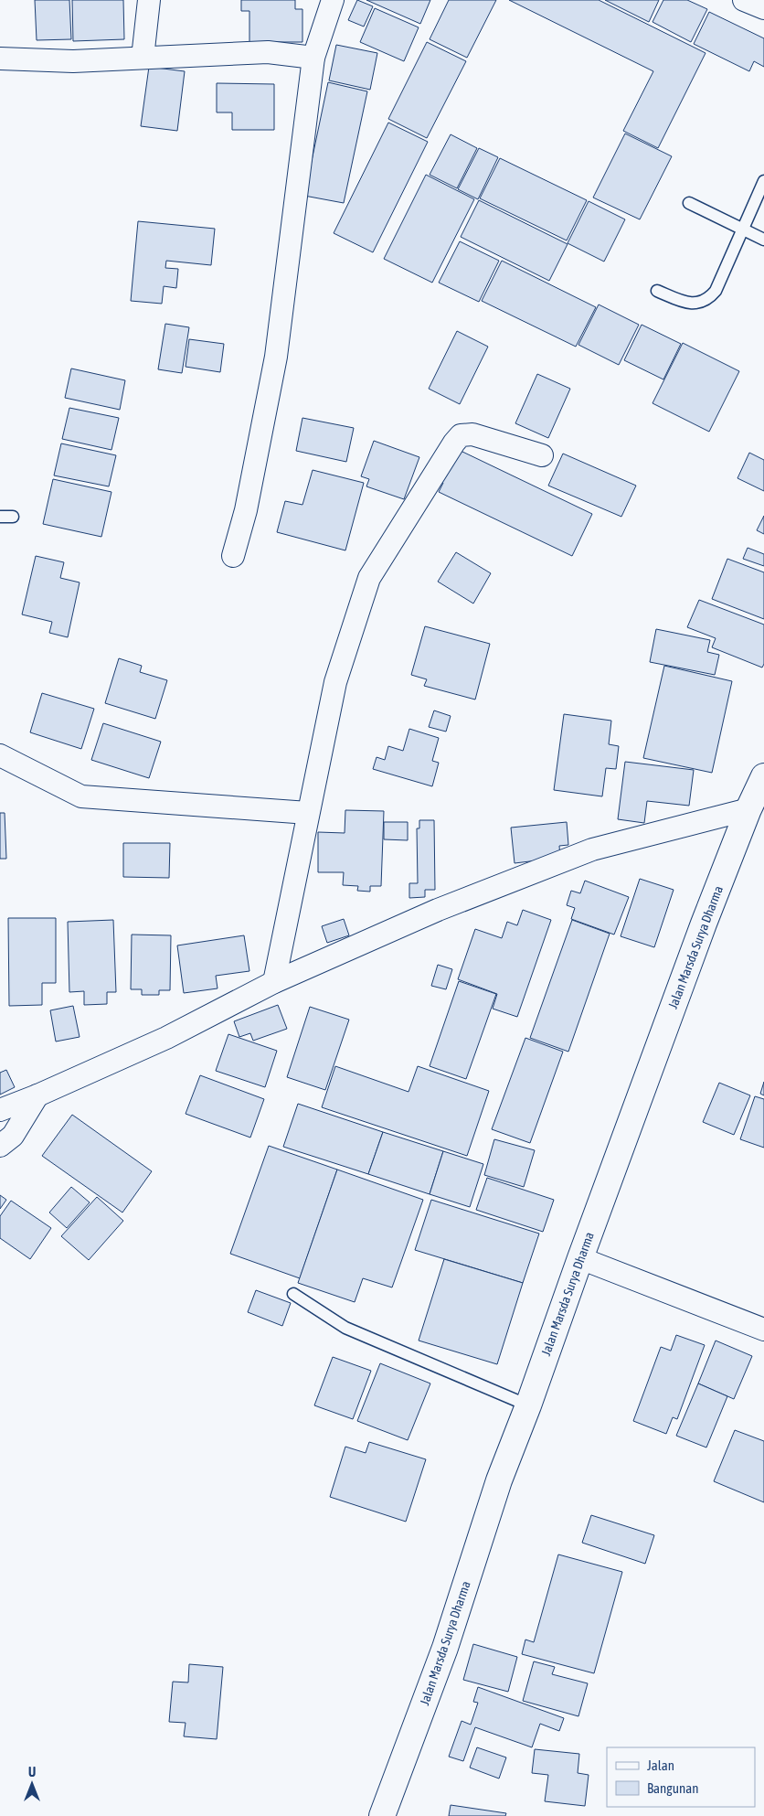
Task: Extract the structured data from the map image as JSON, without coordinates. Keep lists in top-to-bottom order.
{
  "streets": {
    "highway": ["Jalan Marsda Surya Dharma"]
  },
  "legend": ["Jalan", "Bangunan"],
  "north": "top"
}
